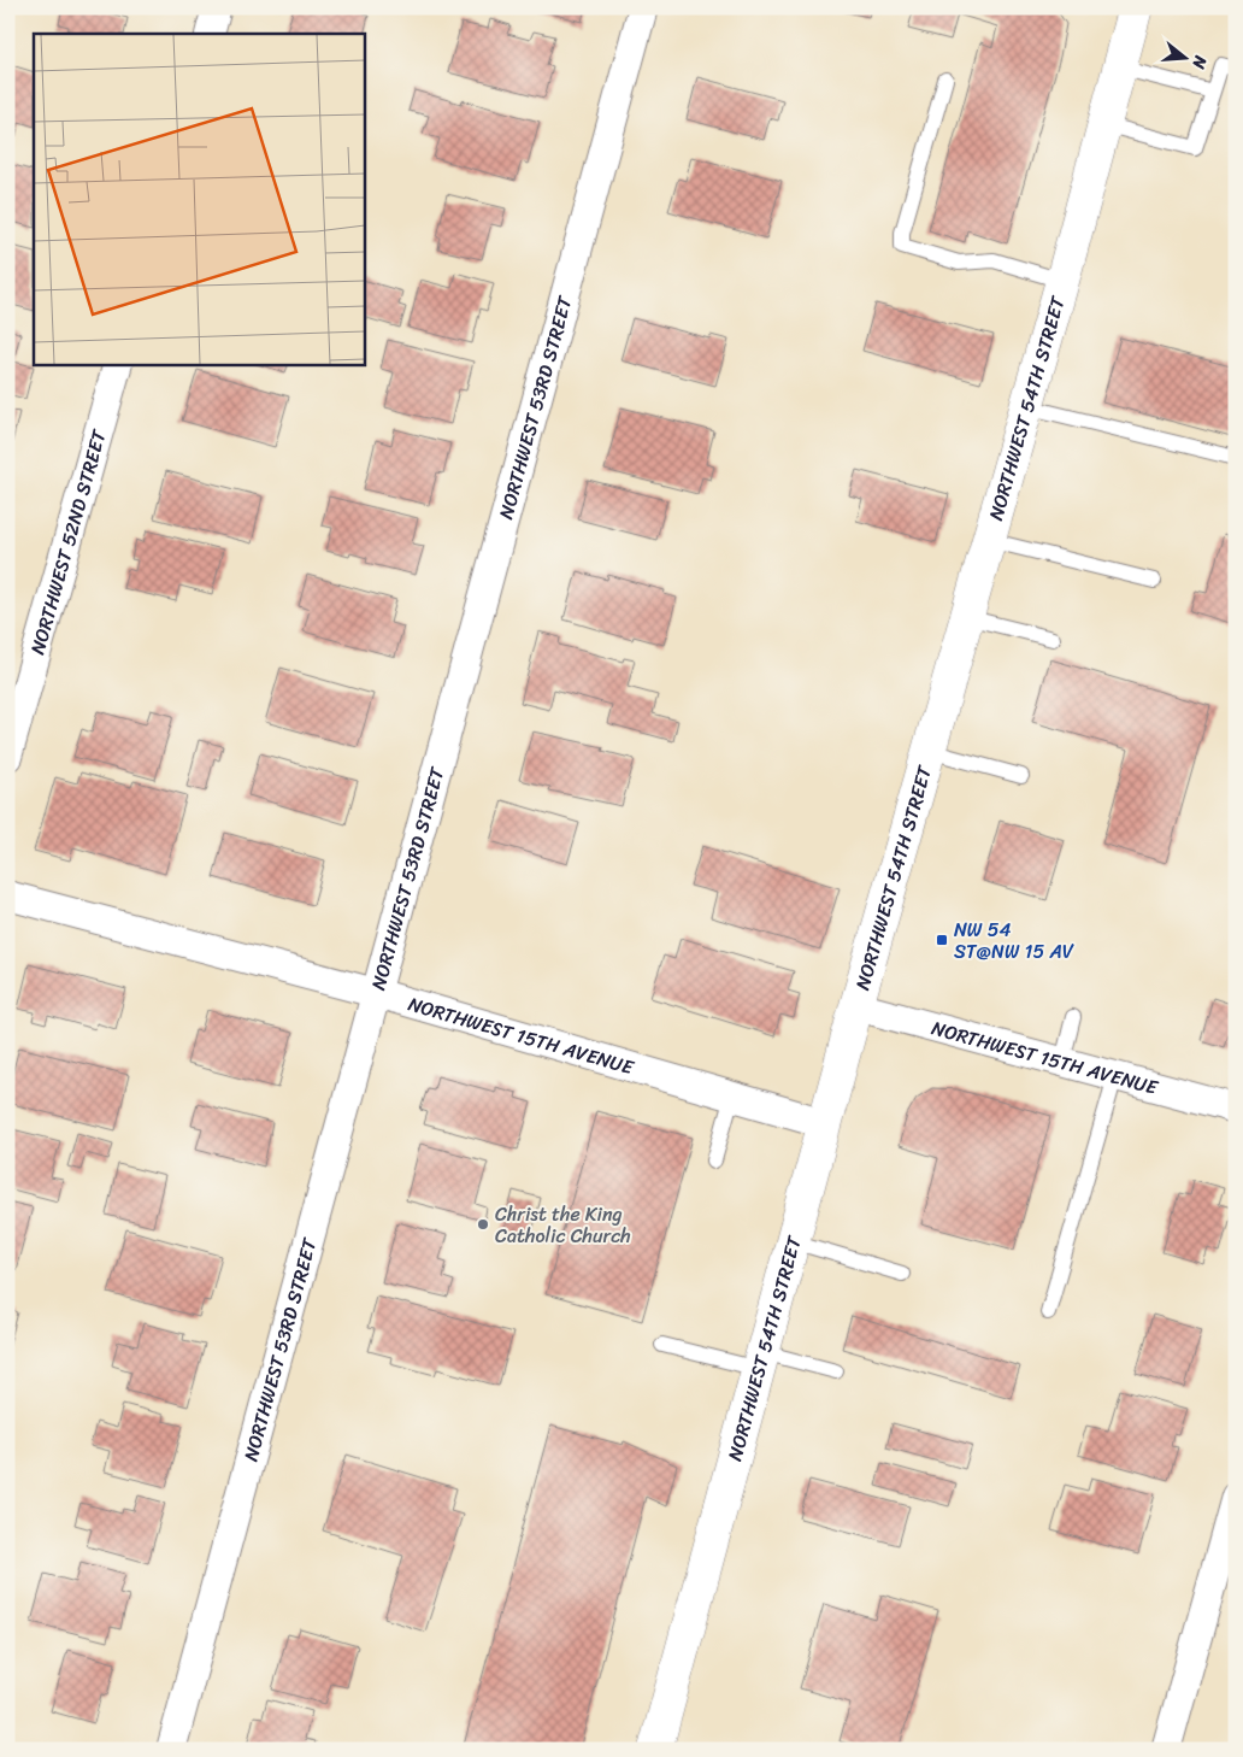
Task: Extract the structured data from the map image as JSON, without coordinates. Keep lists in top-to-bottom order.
{
  "streets": {
    "main road": ["NORTHWEST 54TH STREET"],
    "street": ["NORTHWEST 53RD STREET", "NORTHWEST 52ND STREET", "NORTHWEST 15TH AVENUE"]
  },
  "crossings": [
    ["NORTHWEST 53RD STREET", "NORTHWEST 15TH AVENUE"],
    ["NORTHWEST 54TH STREET", "NORTHWEST 15TH AVENUE"]
  ],
  "places": {
    "transit": ["NW 54 ST@NW 15 AV"],
    "other": ["Christ the King Catholic Church"]
  },
  "north": "right"
}
